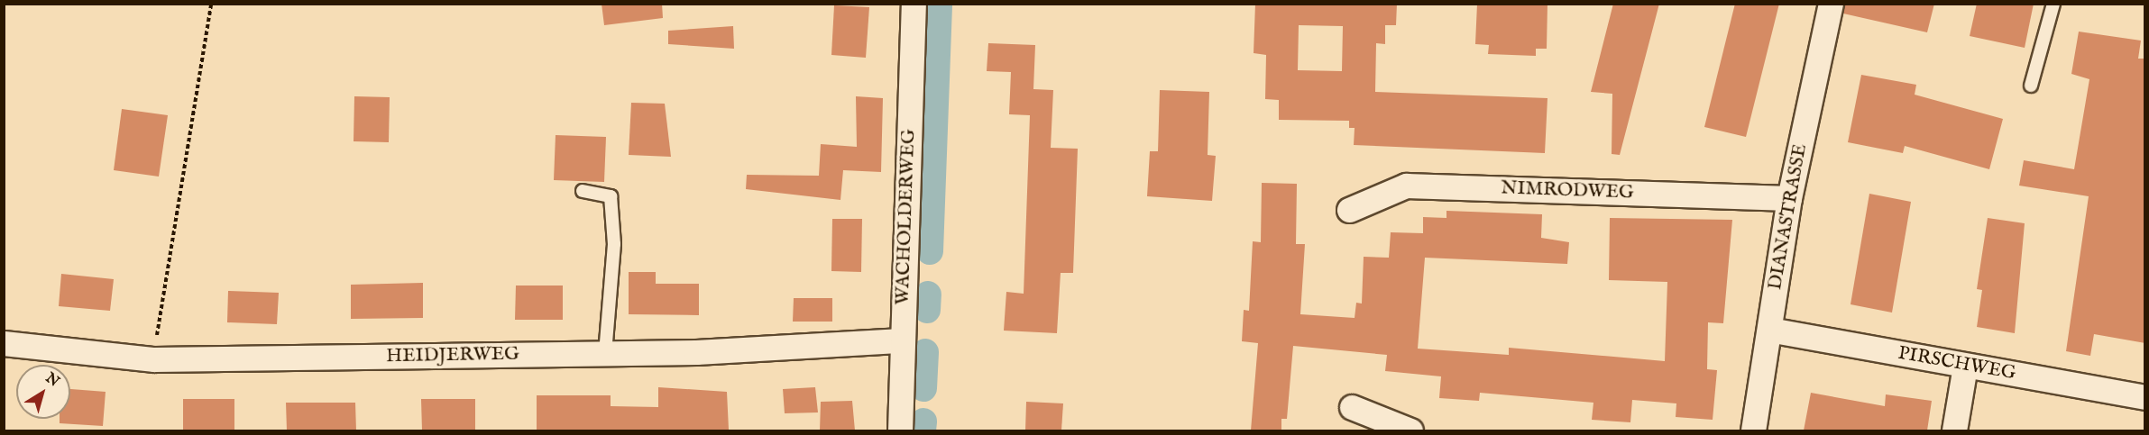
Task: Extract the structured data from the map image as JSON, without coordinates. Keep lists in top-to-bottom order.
{
  "streets": {
    "street": [
      "NIMRODWEG",
      "WACHOLDERWEG",
      "DIANASTRASSE",
      "HEIDJERWEG",
      "PIRSCHWEG"
    ]
  },
  "crossings": [
    ["NIMRODWEG", "DIANASTRASSE"],
    ["WACHOLDERWEG", "HEIDJERWEG"],
    ["DIANASTRASSE", "PIRSCHWEG"]
  ],
  "north": "top right"
}
